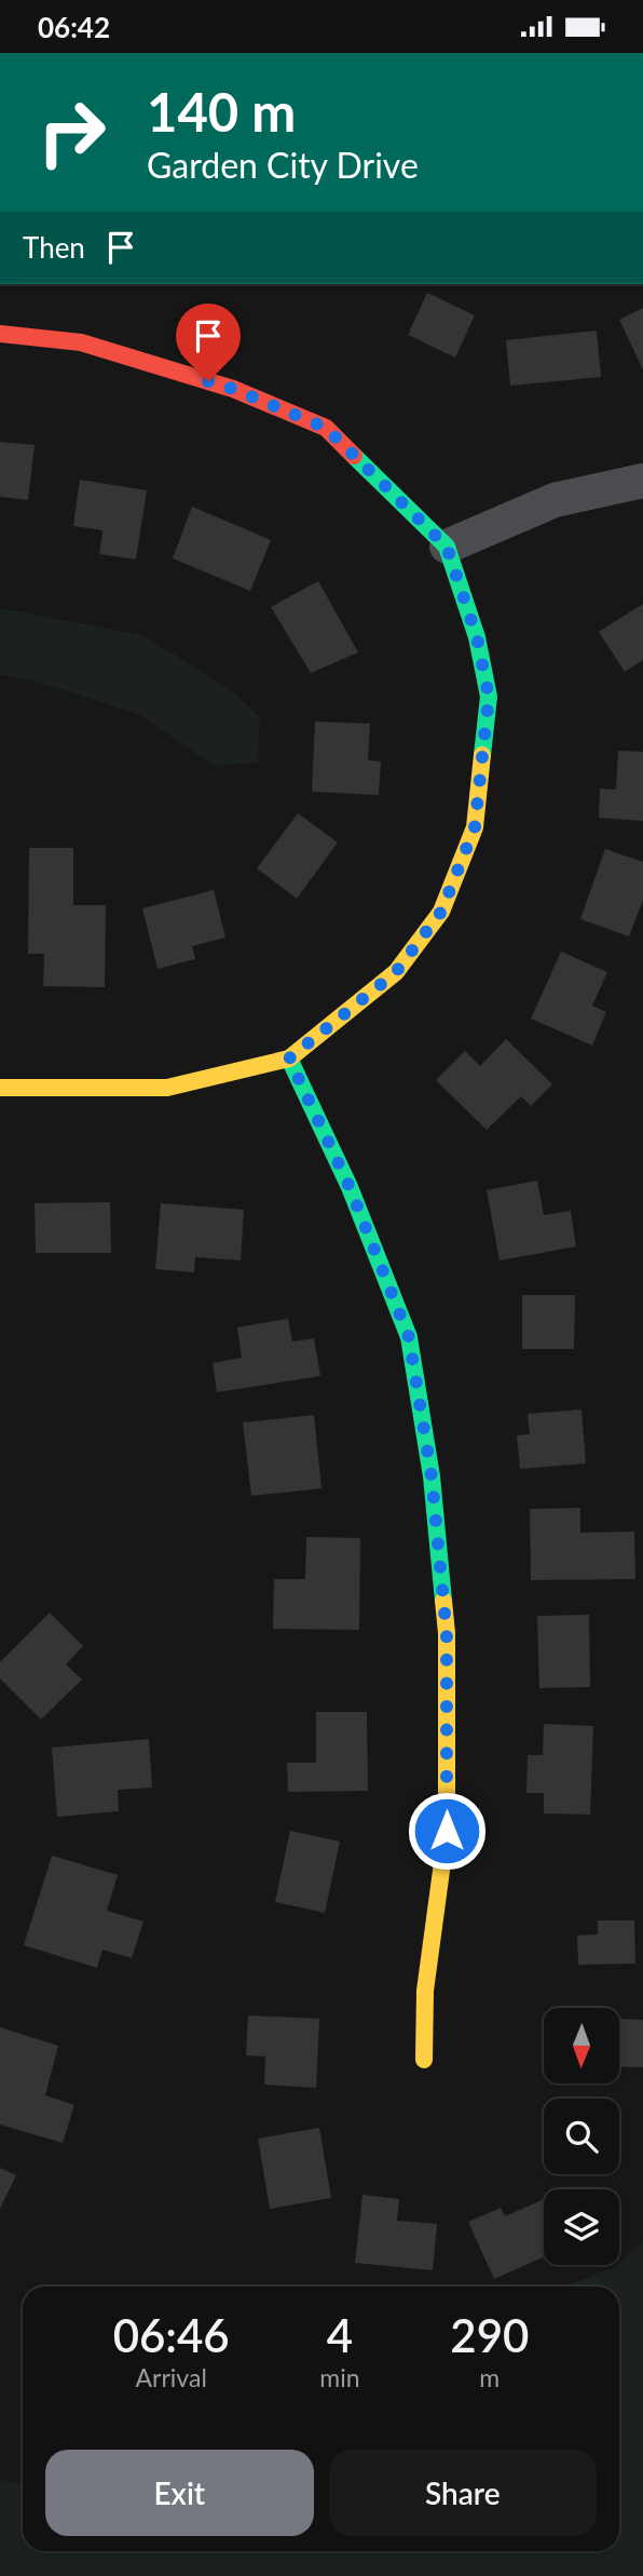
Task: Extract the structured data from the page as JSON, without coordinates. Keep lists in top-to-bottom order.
{
  "north": "bottom",
  "page": {
    "status": "06:42",
    "turn": ["140 m", "Garden City Drive"],
    "then": "Then",
    "eta": [
      "06:46",
      "Arrival",
      "4",
      "min",
      "290",
      "m"
    ],
    "buttons": ["Exit", "Share"]
  }
}
